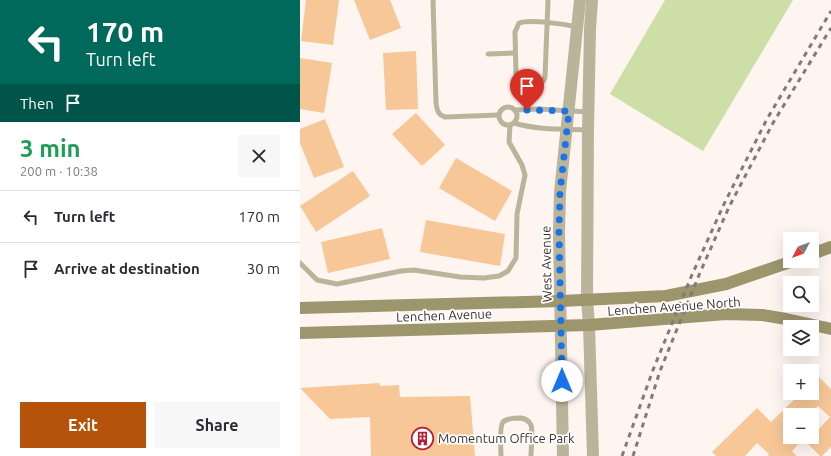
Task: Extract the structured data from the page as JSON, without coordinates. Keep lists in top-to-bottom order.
{
  "streets": {
    "main road": ["Lenchen Avenue North", "Lenchen Avenue"],
    "street": ["West Avenue"]
  },
  "crossings": [
    ["West Avenue", "Lenchen Avenue"],
    ["Lenchen Avenue North", "Lenchen Avenue"]
  ],
  "places": {
    "building": ["Momentum Office Park"]
  },
  "north": "bottom left",
  "page": {
    "turn": ["170 m", "Turn left"],
    "then": "Then",
    "heading": ["3 min", "200 m · 10:38"],
    "list": [
      {
        "name": "Turn left",
        "value": "170 m"
      },
      {
        "name": "Arrive at destination",
        "value": "30 m"
      }
    ],
    "map_buttons": ["+", "−"],
    "buttons": ["Exit", "Share"]
  }
}
